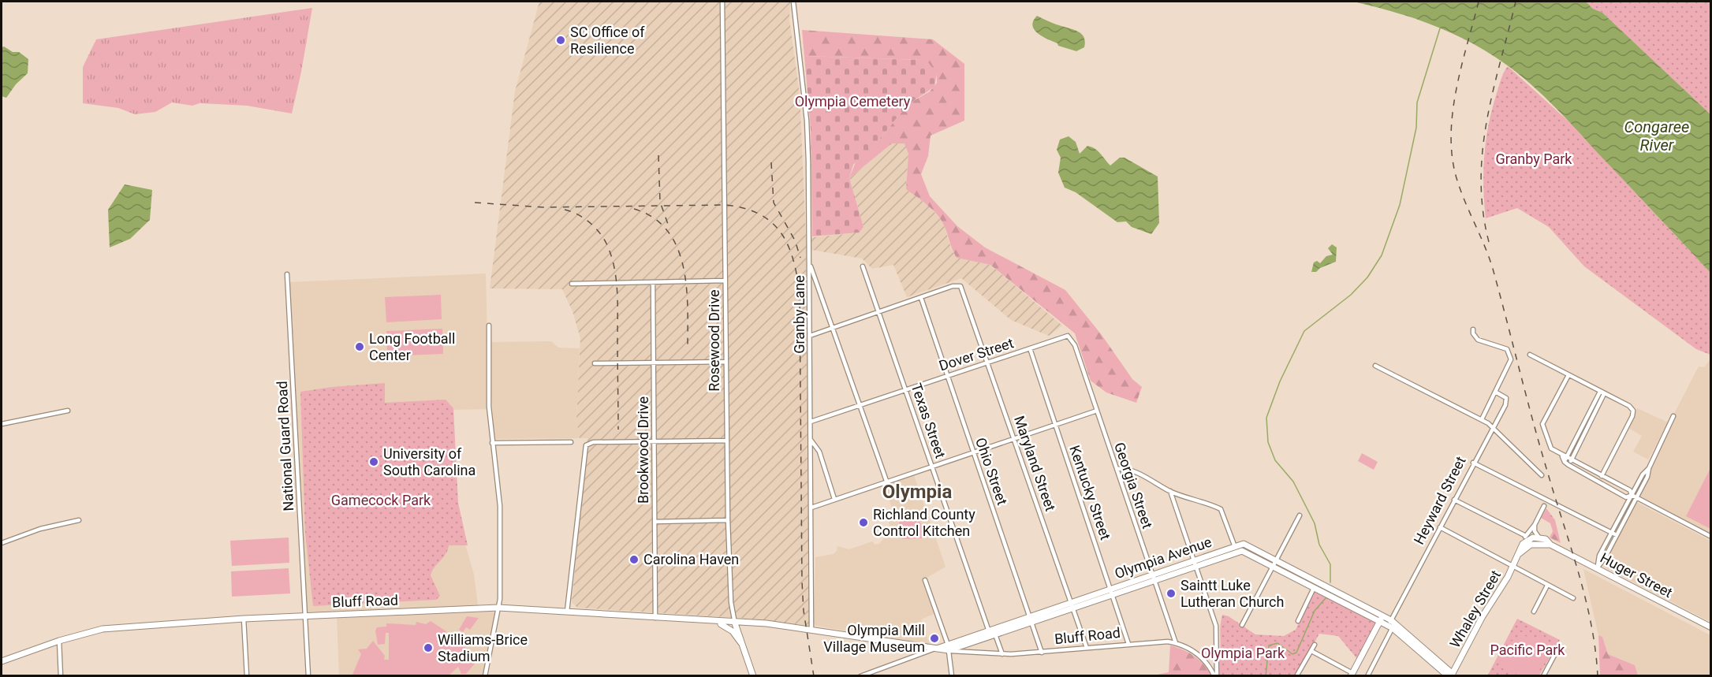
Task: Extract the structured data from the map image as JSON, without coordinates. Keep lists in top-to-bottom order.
{
  "streets": {
    "main road": [
      "Rosewood Drive",
      "Olympia Avenue",
      "Huger Street",
      "Bluff Road",
      "Whaley Street"
    ],
    "street": [
      "Granby Lane",
      "Dover Street",
      "Texas Street",
      "National Guard Road",
      "Brookwood Drive",
      "Maryland Street",
      "Ohio Street",
      "Georgia Street",
      "Kentucky Street",
      "Heyward Street"
    ]
  },
  "crossings": [
    ["Granby Lane", "Dover Street"],
    ["Granby Lane", "Bluff Road"],
    ["Rosewood Drive", "Bluff Road"],
    ["Dover Street", "Texas Street"],
    ["Dover Street", "Maryland Street"],
    ["Dover Street", "Ohio Street"],
    ["Dover Street", "Georgia Street"],
    ["Dover Street", "Kentucky Street"],
    ["Texas Street", "Olympia Avenue"],
    ["Texas Street", "Bluff Road"],
    ["National Guard Road", "Bluff Road"],
    ["Brookwood Drive", "Bluff Road"],
    ["Maryland Street", "Ohio Street"],
    ["Maryland Street", "Olympia Avenue"],
    ["Maryland Street", "Bluff Road"],
    ["Ohio Street", "Olympia Avenue"],
    ["Ohio Street", "Bluff Road"],
    ["Georgia Street", "Olympia Avenue"],
    ["Georgia Street", "Bluff Road"],
    ["Kentucky Street", "Olympia Avenue"],
    ["Kentucky Street", "Bluff Road"],
    ["Heyward Street", "Olympia Avenue"],
    ["Olympia Avenue", "Bluff Road"]
  ],
  "districts": ["Olympia"],
  "water": ["Congaree River"],
  "parks": [
    "Olympia Cemetery",
    "Granby Park",
    "Gamecock Park",
    "Pacific Park",
    "Olympia Park"
  ],
  "places": [
    "SC Office of Resilience",
    "Long Football Center",
    "University of South Carolina",
    "Richland County Control Kitchen",
    "Carolina Haven",
    "Saintt Luke Lutheran Church",
    "Olympia Mill Village Museum",
    "Williams-Brice Stadium"
  ]
}
